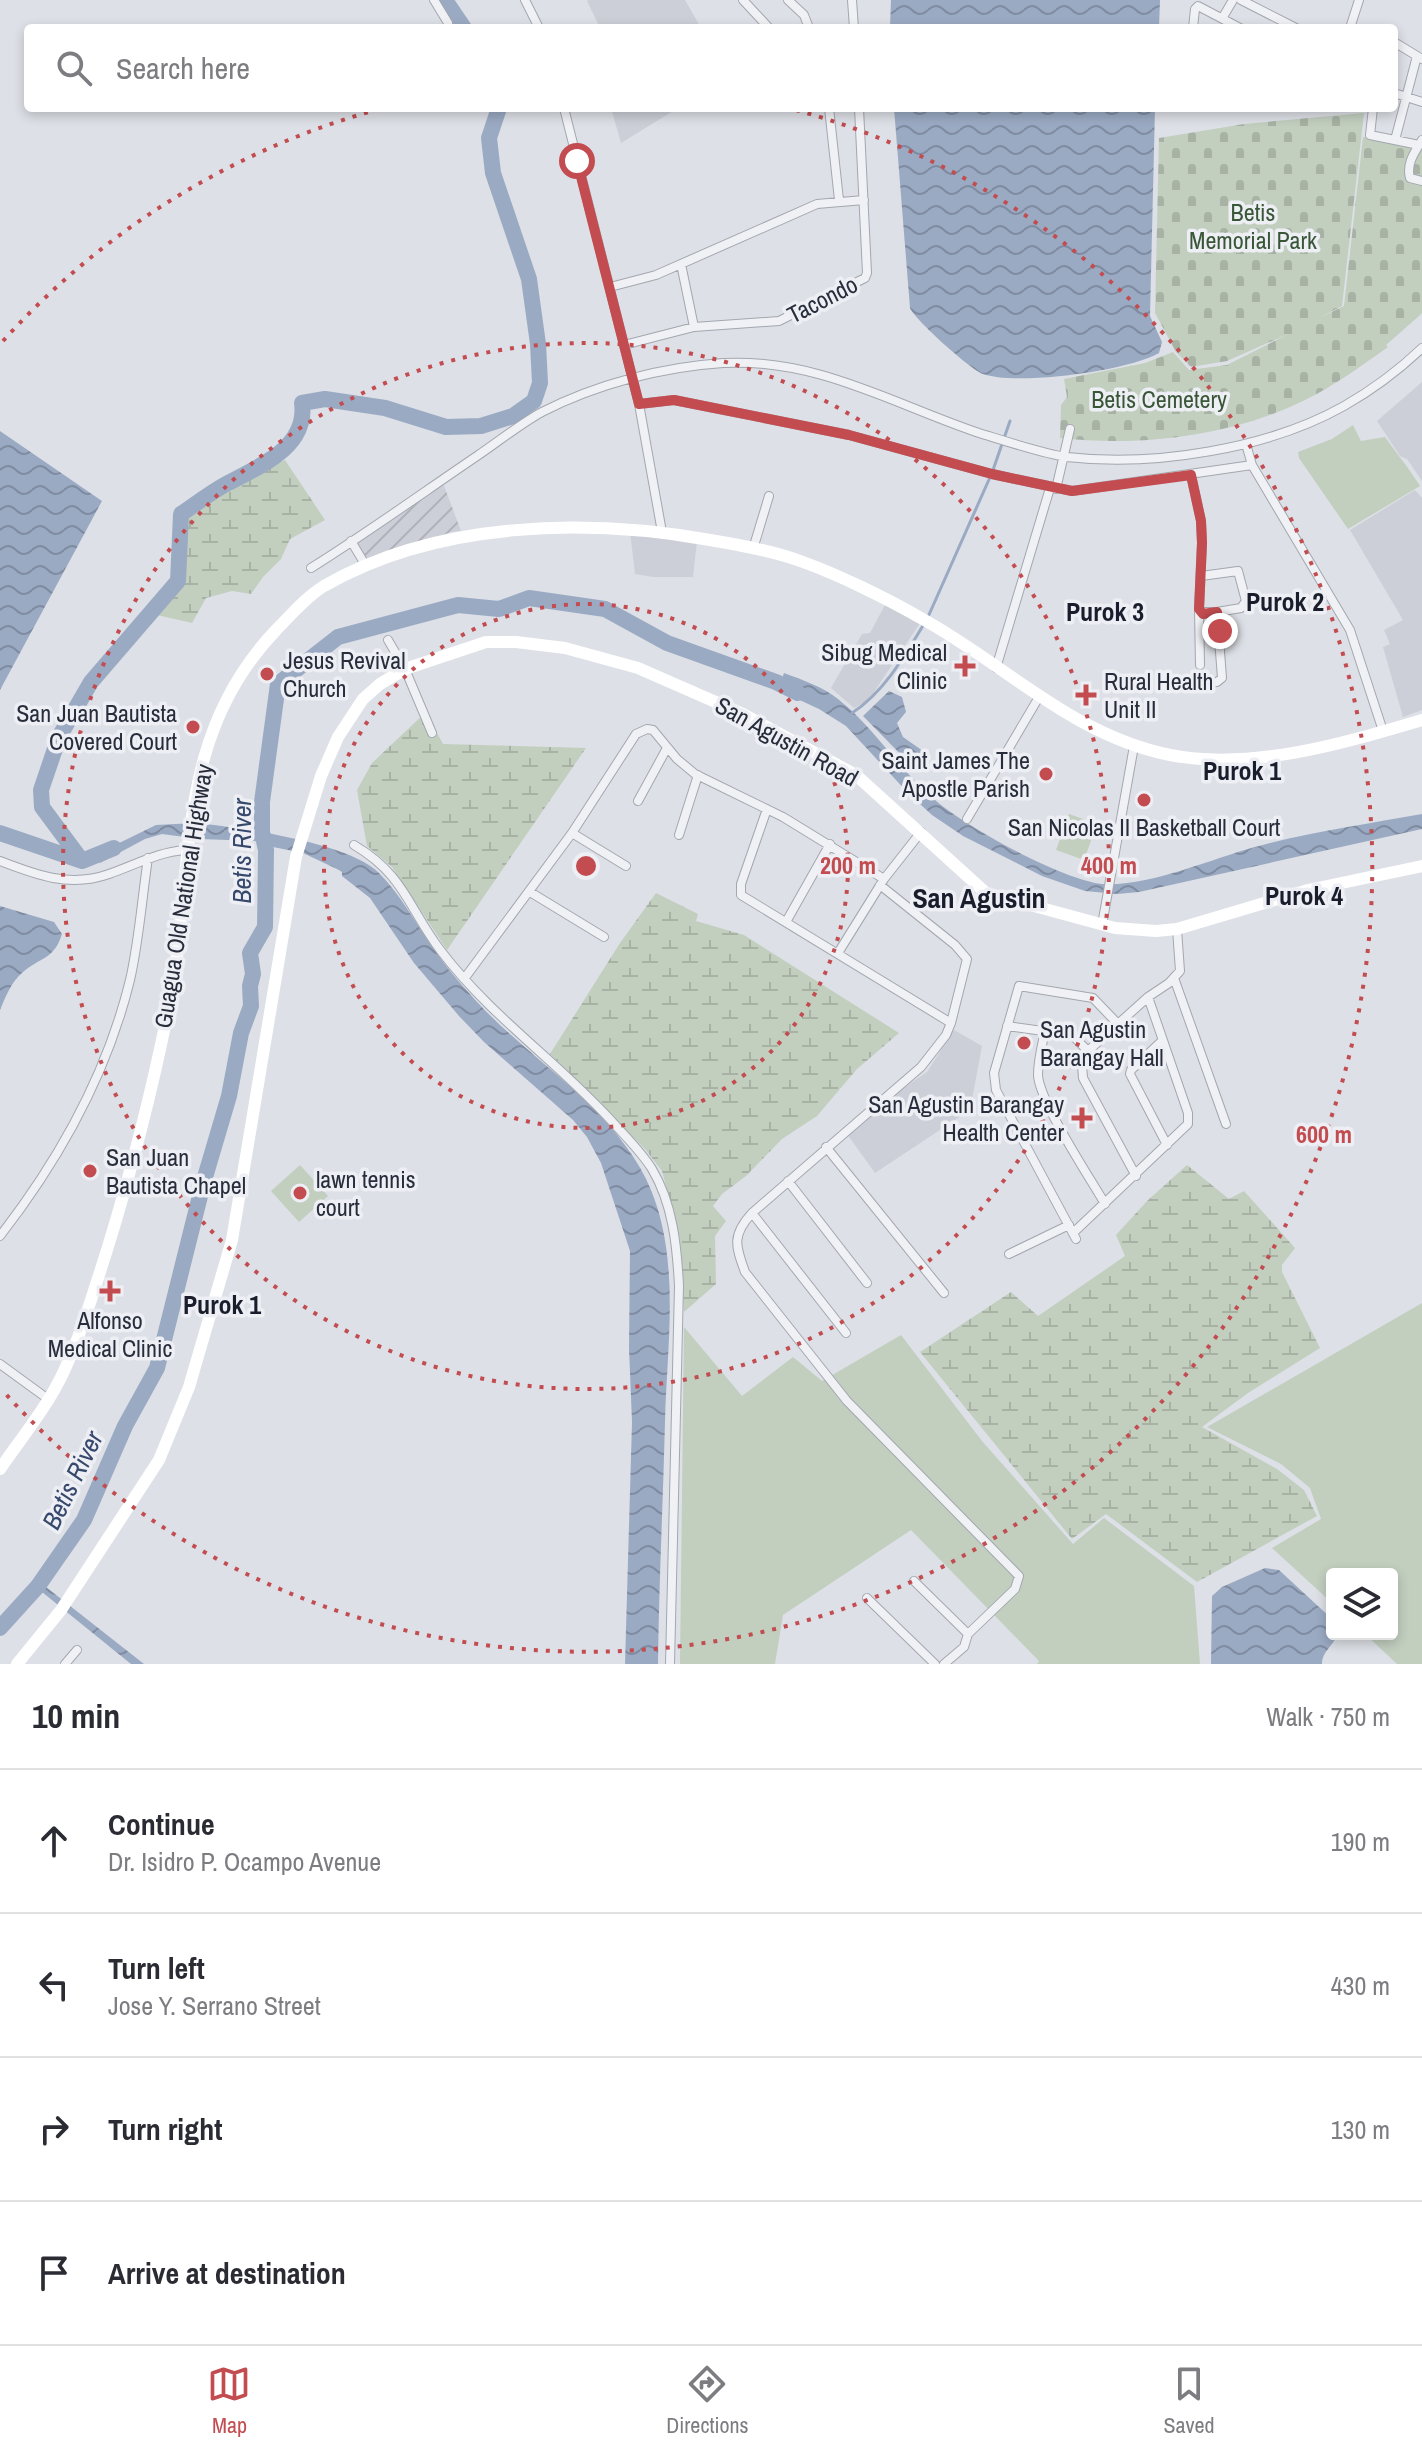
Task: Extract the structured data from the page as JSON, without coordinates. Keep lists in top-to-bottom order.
{
  "streets": {
    "street": ["Tacondo", "San Agustin Road", "Guagua Old National Highway"]
  },
  "districts": [
    "Purok 2",
    "Purok 3",
    "Purok 1",
    "Purok 4",
    "San Agustin",
    "Purok 1"
  ],
  "water": ["Betis River"],
  "parks": ["Betis Memorial Park", "Betis Cemetery"],
  "places": {
    "health": [
      "Sibug Medical Clinic",
      "Rural Health Unit II",
      "San Agustin Barangay Health Center",
      "Alfonso Medical Clinic"
    ],
    "other": [
      "Jesus Revival Church",
      "San Juan Bautista Covered Court",
      "Saint James The Apostle Parish",
      "San Nicolas II Basketball Court",
      "San Agustin Barangay Hall",
      "San Juan Bautista Chapel",
      "lawn tennis court"
    ]
  },
  "page": {
    "search": "Search here",
    "heading": ["10 min", "Walk · 750 m"],
    "list": [
      ["Continue", "Dr. Isidro P. Ocampo Avenue", "190 m"],
      ["Turn left", "Jose Y. Serrano Street", "430 m"],
      ["Turn right", "130 m"],
      "Arrive at destination"
    ],
    "nav": ["Map", "Directions", "Saved"]
  },
  "rings": ["200 m", "400 m", "600 m"]
}
